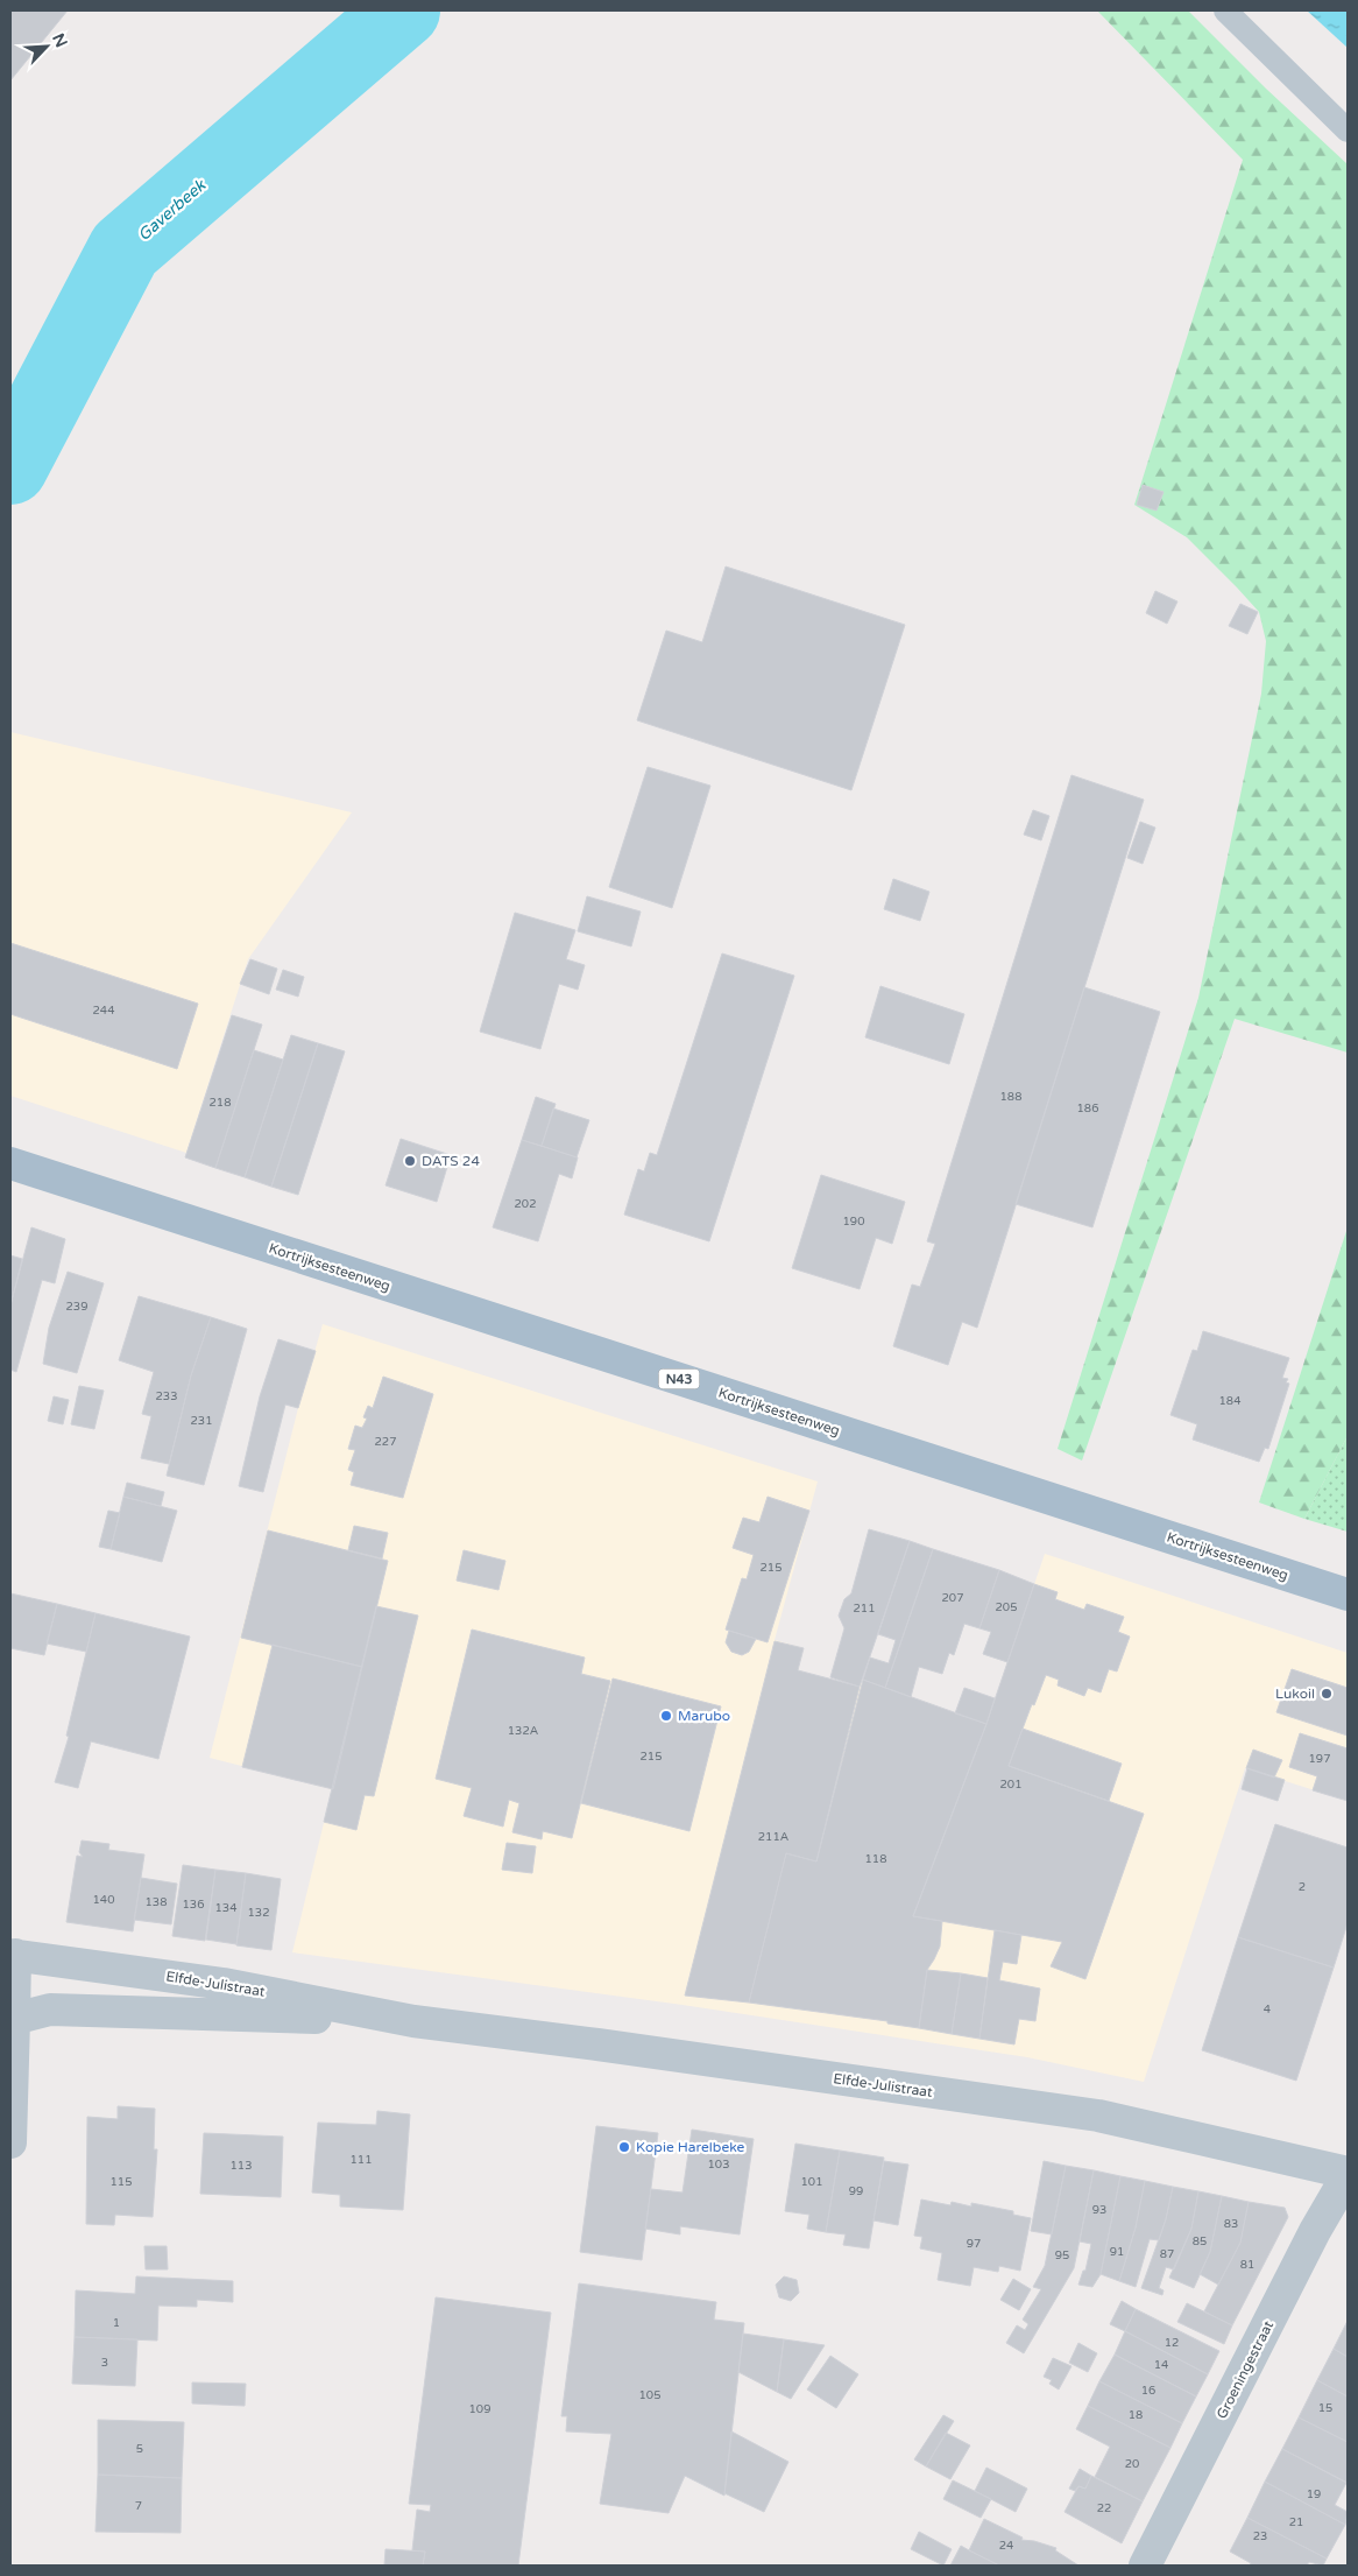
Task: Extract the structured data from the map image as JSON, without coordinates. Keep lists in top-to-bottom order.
{
  "streets": {
    "main road": ["Kortrijksesteenweg", "N43"],
    "street": ["Elfde-Julistraat", "Groeningestraat"]
  },
  "crossings": [
    ["Elfde-Julistraat", "Groeningestraat"]
  ],
  "water": ["Gaverbeek"],
  "places": [
    "DATS 24",
    "Lukoil",
    "Marubo",
    "Kopie Harelbeke"
  ],
  "house_numbers": [
    "244",
    "188",
    "218",
    "186",
    "202",
    "190",
    "239",
    "233",
    "184",
    "231",
    "227",
    "215",
    "207",
    "205",
    "211",
    "132A",
    "215",
    "197",
    "201",
    "211A",
    "118",
    "2",
    "140",
    "138",
    "136",
    "134",
    "132",
    "4",
    "111",
    "103",
    "113",
    "115",
    "101",
    "99",
    "93",
    "83",
    "85",
    "97",
    "91",
    "87",
    "95",
    "81",
    "1",
    "12",
    "3",
    "14",
    "16",
    "105",
    "15",
    "109",
    "18",
    "5",
    "20",
    "19",
    "7",
    "22",
    "21",
    "23",
    "24"
  ],
  "north": "top right"
}
